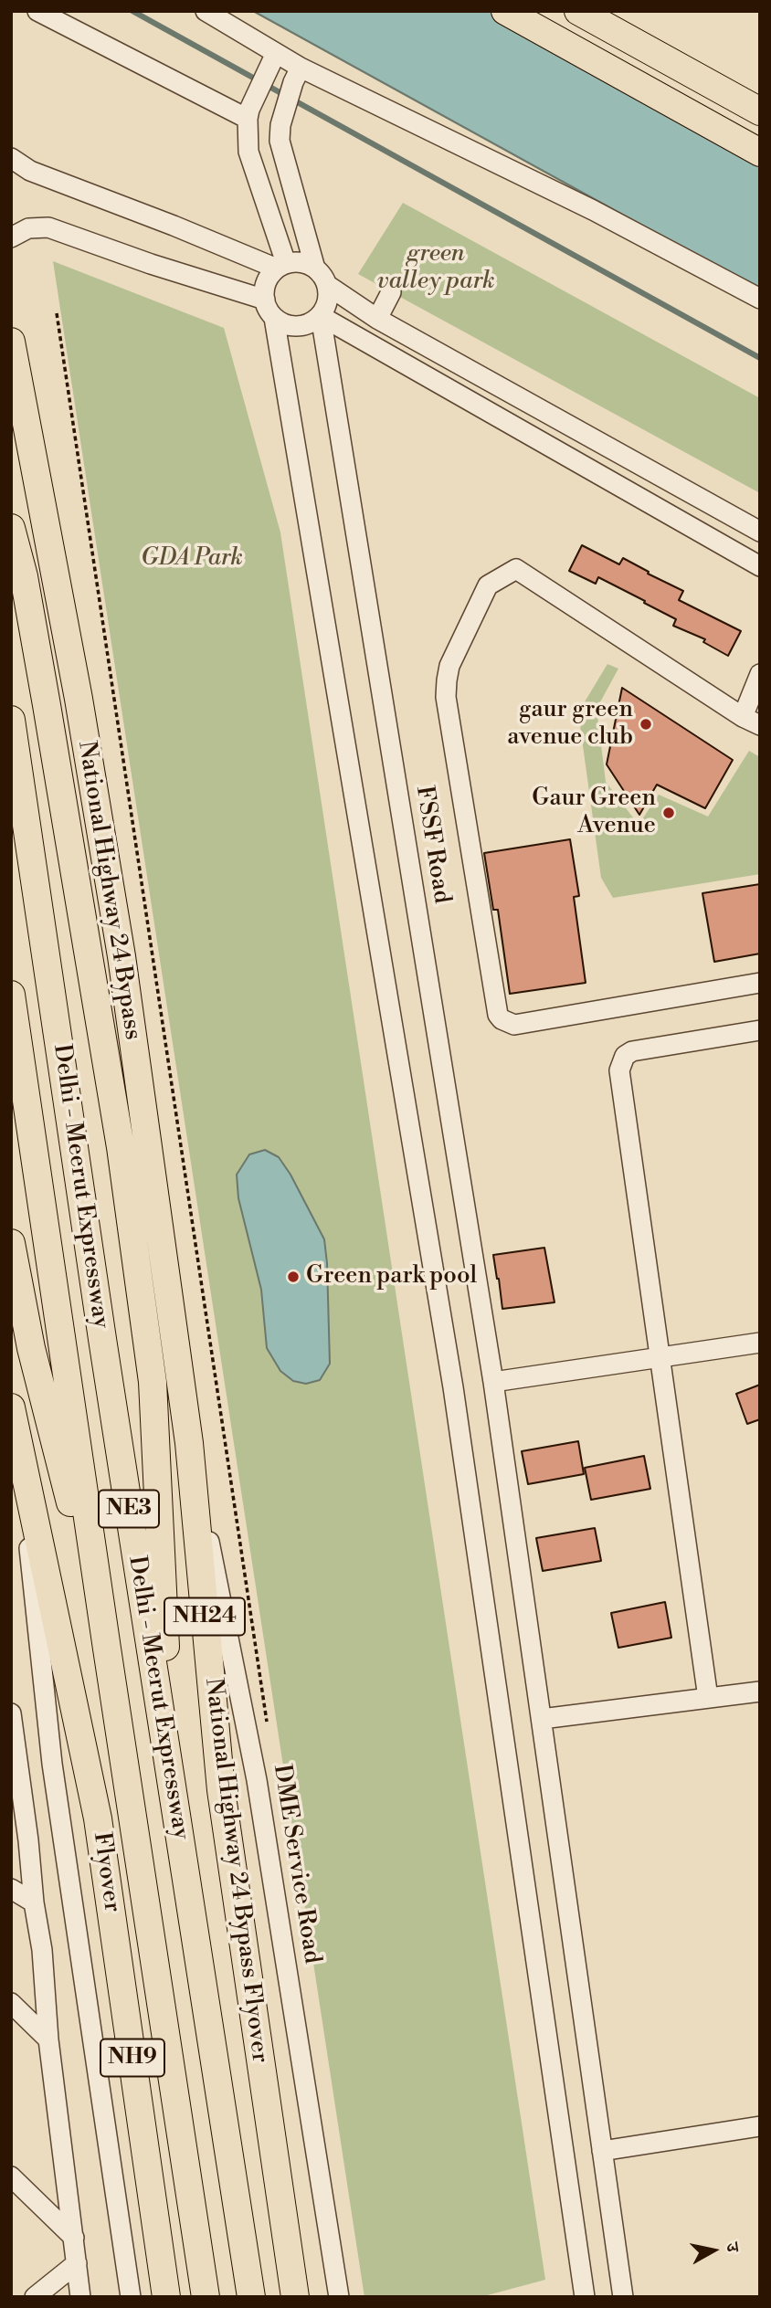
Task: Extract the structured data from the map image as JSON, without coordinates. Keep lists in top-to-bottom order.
{
  "streets": {
    "highway": [
      "National Highway 24 Bypass",
      "Delhi - Meerut Expressway",
      "NE3",
      "NH24",
      "National Highway 24 Bypass Flyover",
      "Flyover",
      "NH9"
    ],
    "street": ["FSSF Road", "DME Service Road"]
  },
  "crossings": [
    ["National Highway 24 Bypass", "DME Service Road"],
    ["National Highway 24 Bypass", "National Highway 24 Bypass Flyover"],
    ["DME Service Road", "National Highway 24 Bypass Flyover"]
  ],
  "parks": ["green valley park", "GDA Park"],
  "places": ["gaur green avenue club", "Gaur Green Avenue", "Green park pool"],
  "north": "right"
}
